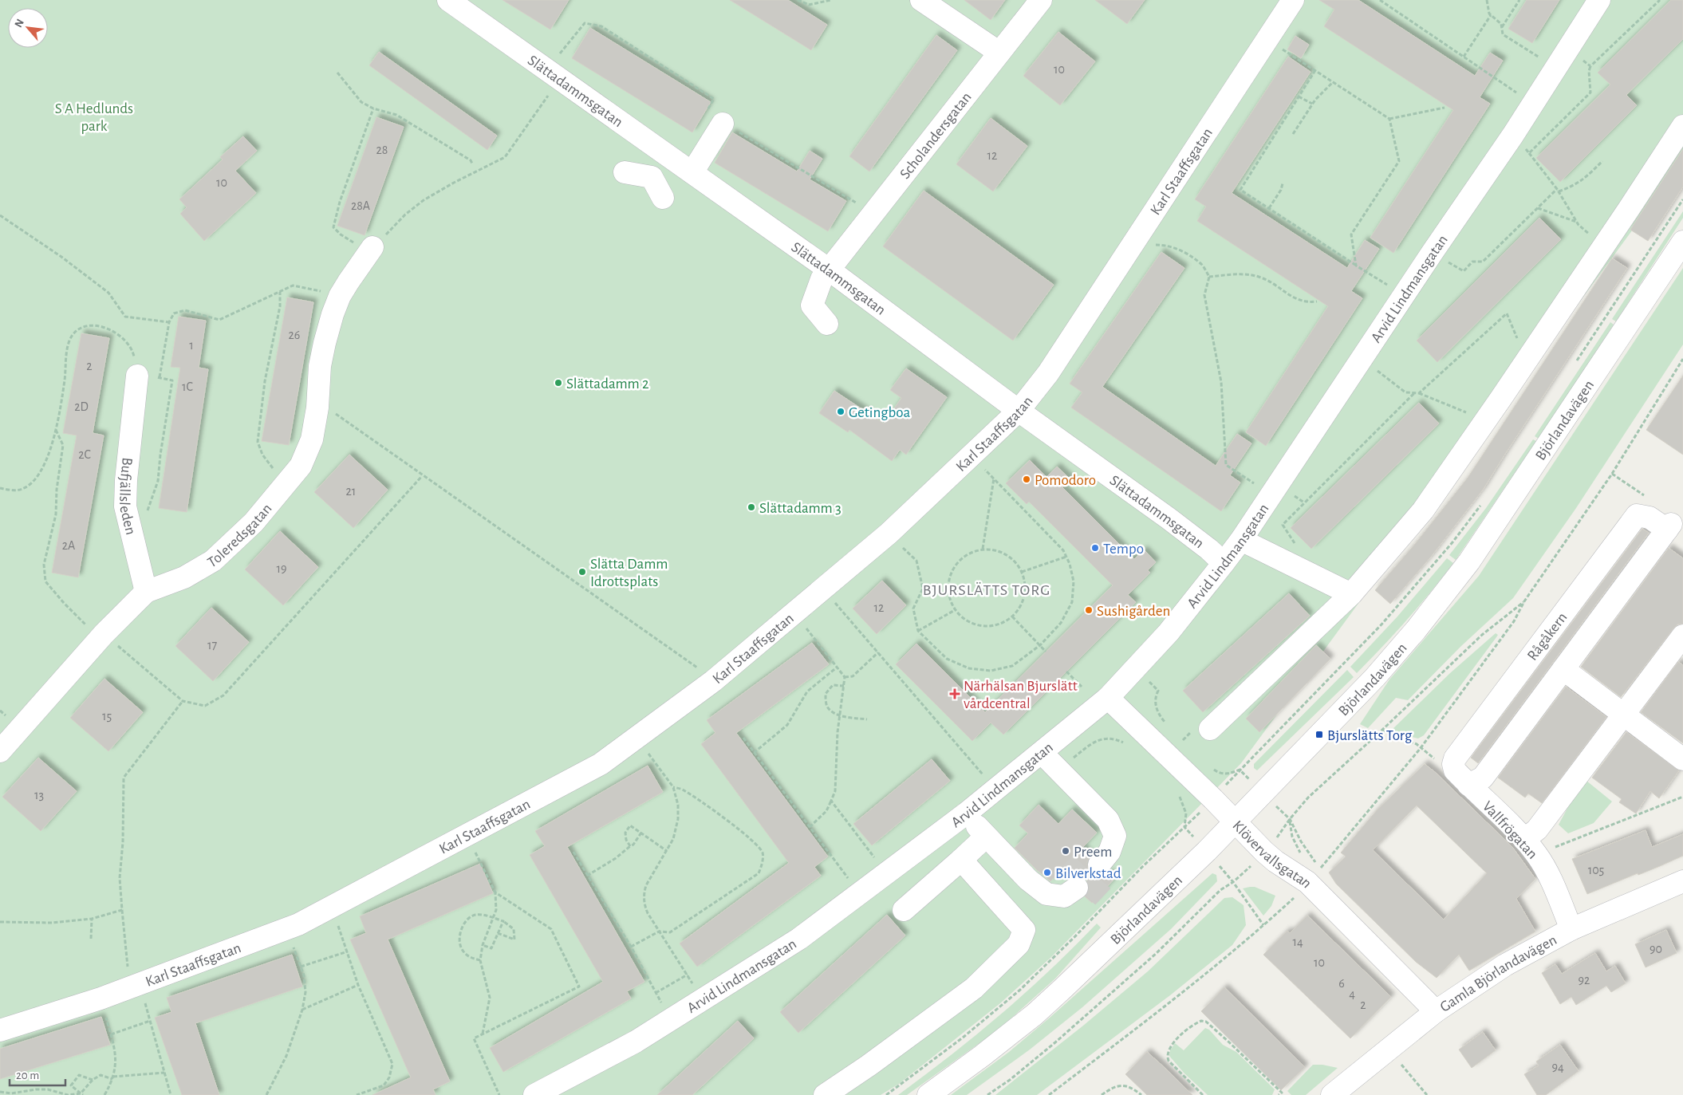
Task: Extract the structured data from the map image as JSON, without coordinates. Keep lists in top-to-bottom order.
{
  "streets": {
    "street": [
      "Slättadammsgatan",
      "Scholandersgatan",
      "Karl Staaffsgatan",
      "Arvid Lindmansgatan",
      "Björlandavägen",
      "Bufjällsleden",
      "Toleredsgatan",
      "Rågåkern",
      "Vallfrögatan",
      "Klövervallsgatan",
      "Gamla Björlandavägen"
    ]
  },
  "crossings": [
    ["Slättadammsgatan", "Scholandersgatan"],
    ["Slättadammsgatan", "Karl Staaffsgatan"],
    ["Slättadammsgatan", "Arvid Lindmansgatan"],
    ["Arvid Lindmansgatan", "Klövervallsgatan"],
    ["Björlandavägen", "Klövervallsgatan"],
    ["Bufjällsleden", "Toleredsgatan"],
    ["Rågåkern", "Vallfrögatan"],
    ["Vallfrögatan", "Gamla Björlandavägen"],
    ["Klövervallsgatan", "Gamla Björlandavägen"]
  ],
  "districts": ["BJURSLÄTTS TORG"],
  "parks": ["S A Hedlunds park"],
  "places": {
    "other": [
      "Slättadamm 2",
      "Getingboa",
      "Pomodoro",
      "Slättadamm 3",
      "Tempo",
      "Slätta Damm Idrottsplats",
      "Sushigården",
      "Preem",
      "Bilverkstad"
    ],
    "health": ["Närhälsan Bjurslätt vårdcentral"],
    "transit": ["Bjurslätts Torg"]
  },
  "house_numbers": [
    "10",
    "28",
    "12",
    "10",
    "28A",
    "26",
    "1",
    "2",
    "1C",
    "2D",
    "2C",
    "21",
    "2A",
    "19",
    "12",
    "17",
    "15",
    "13",
    "105",
    "14",
    "90",
    "10",
    "92",
    "6",
    "4",
    "2",
    "94"
  ],
  "scale_bar": "20 m",
  "north": "top left"
}
